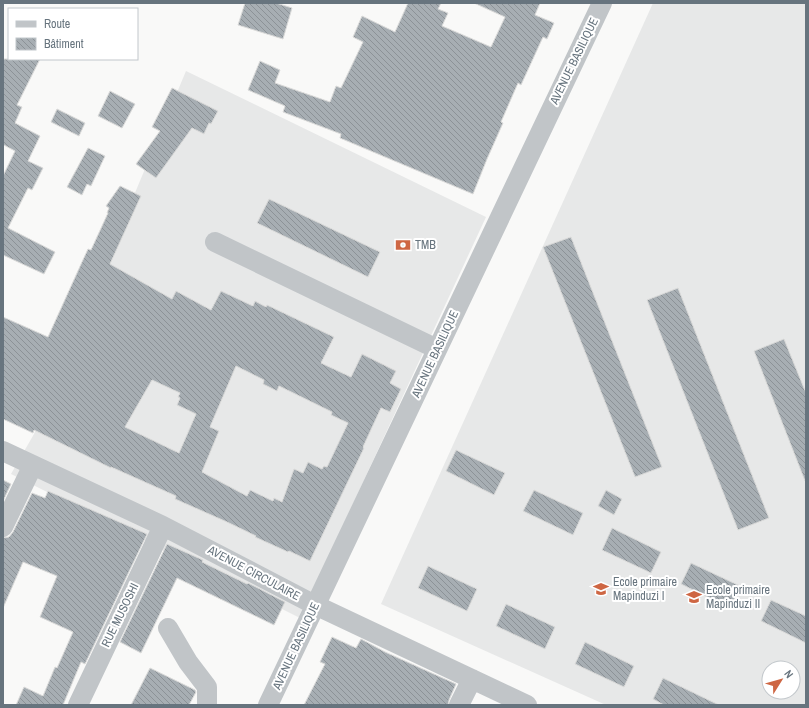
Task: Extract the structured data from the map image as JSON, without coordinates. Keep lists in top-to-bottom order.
{
  "streets": {
    "street": ["AVENUE BASILIQUE", "AVENUE CIRCULAIRE", "RUE MUSOSHI"]
  },
  "crossings": [
    ["AVENUE BASILIQUE", "AVENUE CIRCULAIRE"],
    ["AVENUE CIRCULAIRE", "RUE MUSOSHI"]
  ],
  "places": {
    "bank": ["TMB"],
    "school or university": ["Ecole primaire Mapinduzi I", "Ecole primaire Mapinduzi II"]
  },
  "legend": ["Route", "Bâtiment"],
  "north": "top right"
}
